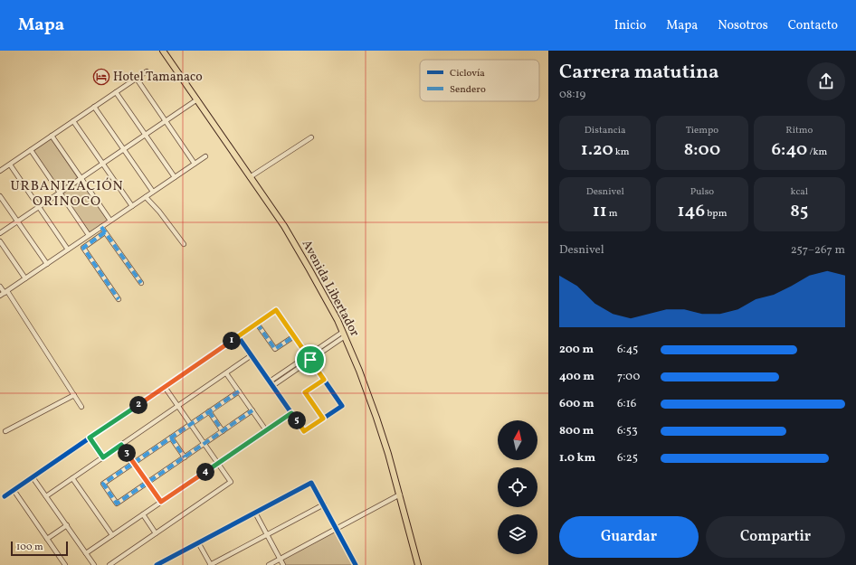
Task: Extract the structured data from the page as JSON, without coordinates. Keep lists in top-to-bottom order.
{
  "streets": {
    "highway": ["Avenida Libertador"]
  },
  "districts": ["URBANIZACIÓN ORINOCO"],
  "places": {
    "hotel": ["Hotel Tamanaco"]
  },
  "legend": ["Ciclovía", "Sendero"],
  "scale_bar": "100 m",
  "north": "top",
  "page": {
    "header": "Mapa",
    "nav": [
      "Inicio",
      "Mapa",
      "Nosotros",
      "Contacto"
    ],
    "heading": ["Carrera matutina", "08:19"],
    "stats": [
      ["Distancia", "1.20 km"],
      ["Tiempo", "8:00"],
      ["Ritmo", "6:40 /km"],
      ["Desnivel", "11 m"],
      ["Pulso", "146 bpm"],
      ["kcal", "85"]
    ],
    "chart": ["Desnivel", "257–267 m"],
    "pins": [
      "1",
      "2",
      "5",
      "3",
      "4"
    ],
    "list": [
      {
        "name": "200 m",
        "note": "6:45"
      },
      {
        "name": "400 m",
        "note": "7:00"
      },
      {
        "name": "600 m",
        "note": "6:16"
      },
      {
        "name": "800 m",
        "note": "6:53"
      },
      {
        "name": "1.0 km",
        "note": "6:25"
      }
    ],
    "buttons": ["Guardar", "Compartir"],
    "scale": "100 m"
  }
}
